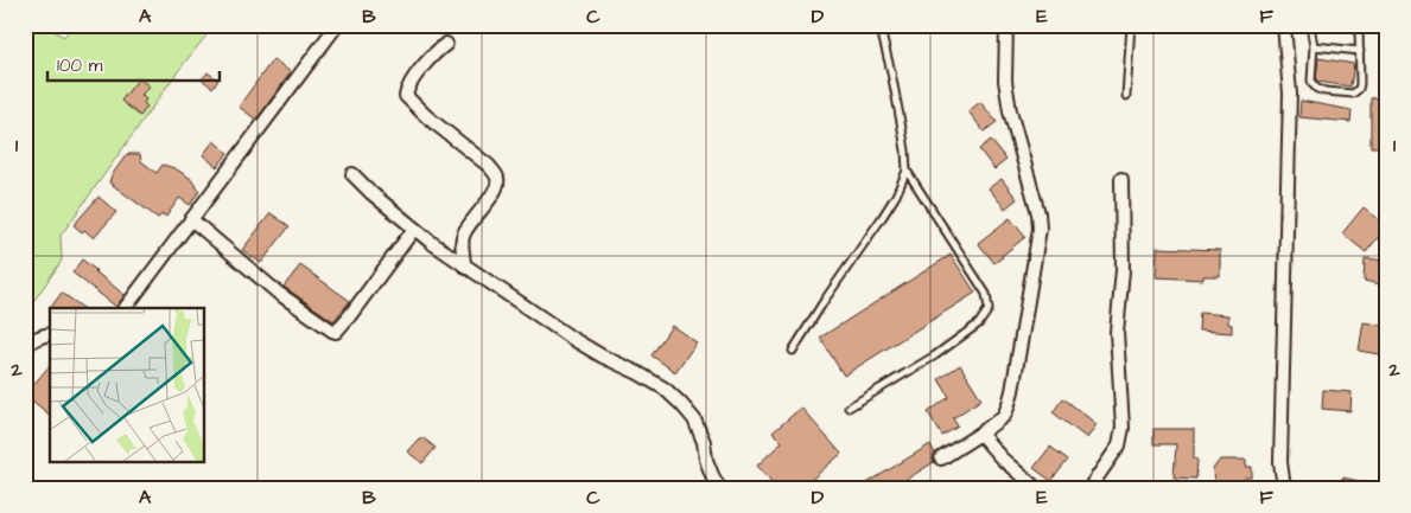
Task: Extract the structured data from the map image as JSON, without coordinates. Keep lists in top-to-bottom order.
{
  "scale_bar": "100 m",
  "grid": {
    "columns": [
      "A",
      "B",
      "C",
      "D",
      "E",
      "F"
    ],
    "rows": ["1", "2"]
  }
}
